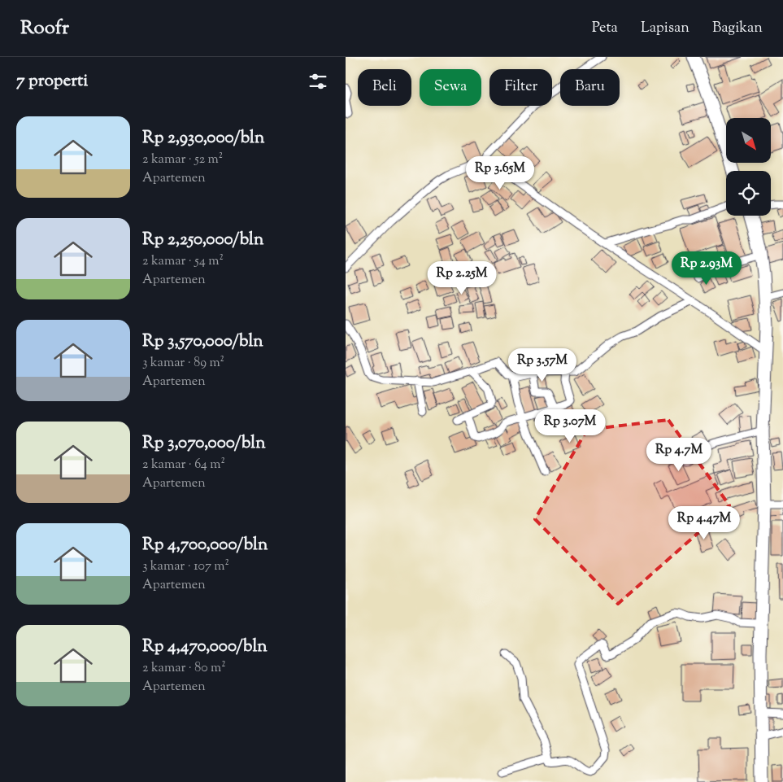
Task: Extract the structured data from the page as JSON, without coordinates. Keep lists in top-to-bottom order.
{
  "north": "bottom right",
  "page": {
    "header": "Roofr",
    "nav": ["Peta", "Lapisan", "Bagikan"],
    "heading": "7 properti",
    "chip": [
      "Beli",
      "Sewa",
      "Filter",
      "Baru"
    ],
    "list": [
      {
        "name": "Rp 2,930,000/bln",
        "note": "2 kamar · 52 m² · Apartemen"
      },
      {
        "name": "Rp 2,250,000/bln",
        "note": "2 kamar · 54 m² · Apartemen"
      },
      {
        "name": "Rp 3,570,000/bln",
        "note": "3 kamar · 89 m² · Apartemen"
      },
      {
        "name": "Rp 3,070,000/bln",
        "note": "2 kamar · 64 m² · Apartemen"
      },
      {
        "name": "Rp 4,700,000/bln",
        "note": "3 kamar · 107 m² · Apartemen"
      },
      {
        "name": "Rp 4,470,000/bln",
        "note": "2 kamar · 80 m² · Apartemen"
      }
    ],
    "price": [
      "Rp 3.65M",
      "Rp 2.93M",
      "Rp 2.25M",
      "Rp 3.57M",
      "Rp 3.07M",
      "Rp 4.7M",
      "Rp 4.47M"
    ]
  }
}
